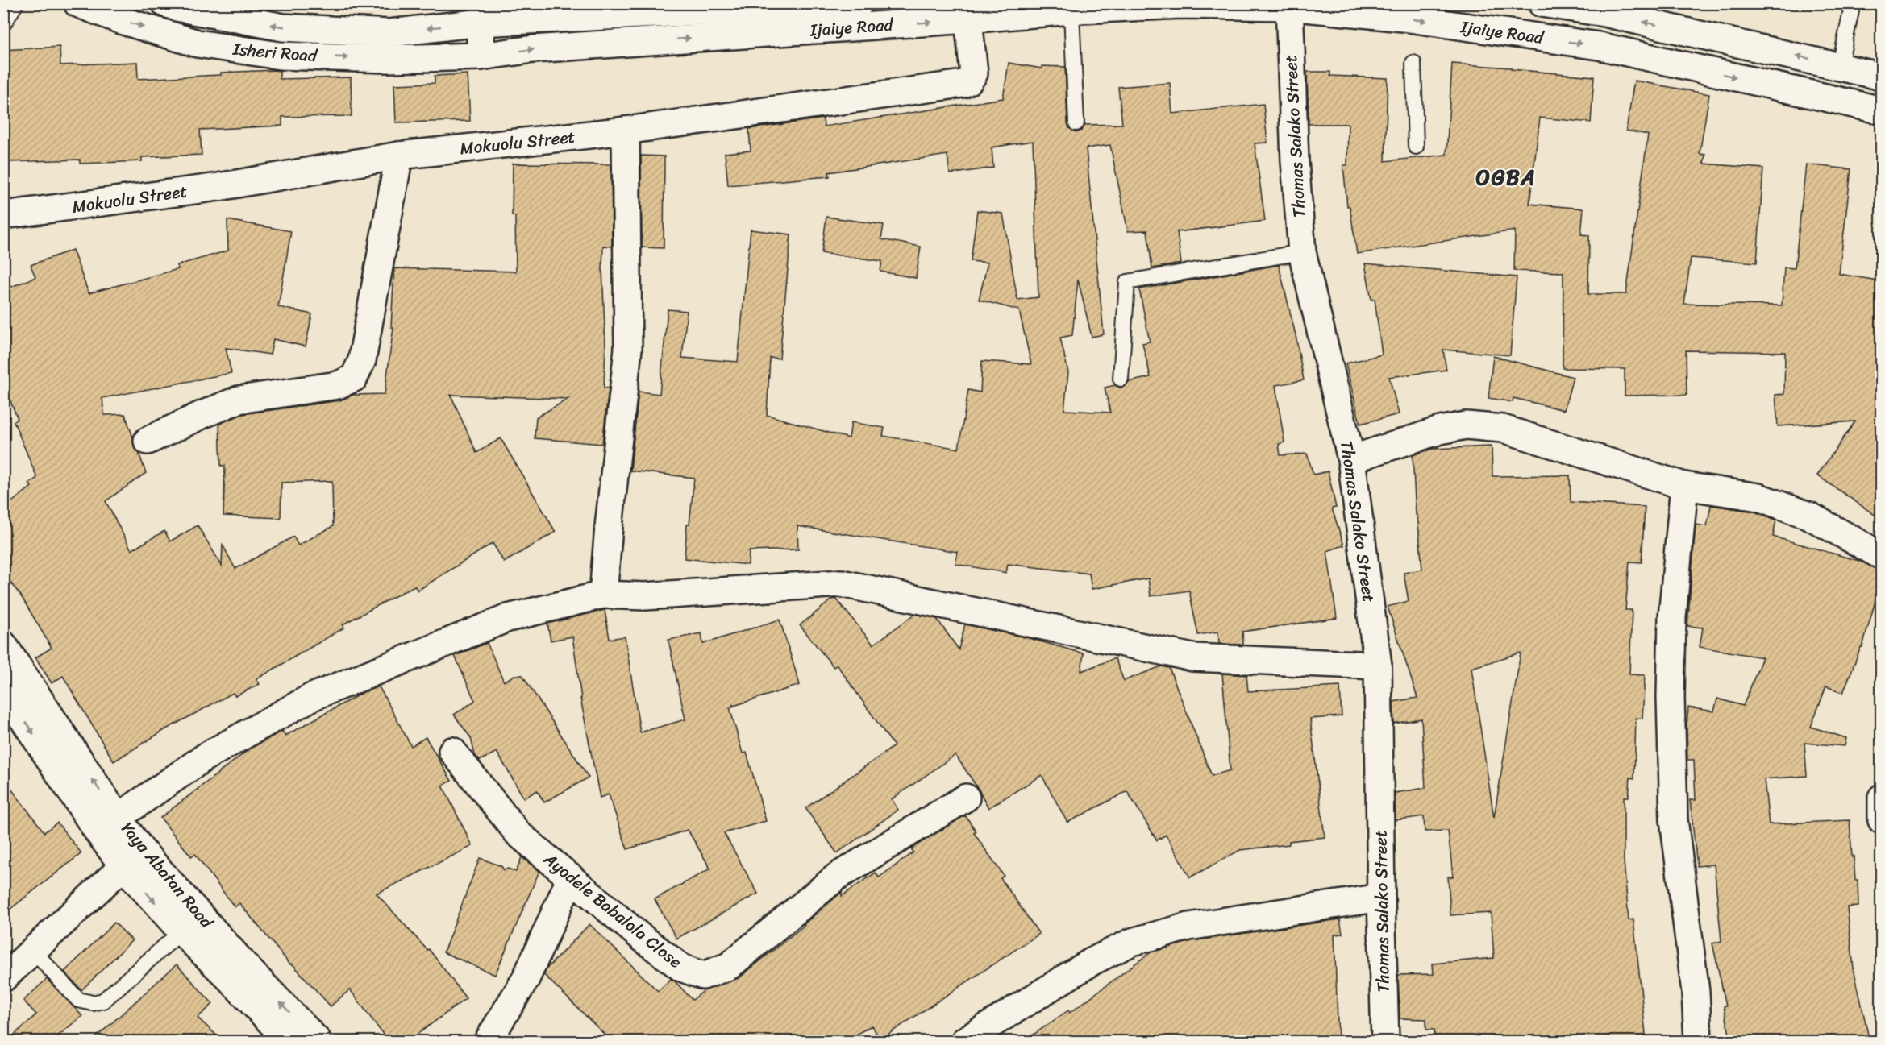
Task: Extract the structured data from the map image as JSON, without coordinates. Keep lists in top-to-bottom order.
{
  "streets": {
    "street": [
      "Ijaiye Road",
      "Isheri Road",
      "Thomas Salako Street",
      "Mokuolu Street",
      "Yaya Abatan Road",
      "Ayodele Babalola Close"
    ]
  },
  "crossings": [
    ["Ijaiye Road", "Isheri Road"],
    ["Ijaiye Road", "Thomas Salako Street"],
    ["Ijaiye Road", "Mokuolu Street"]
  ],
  "districts": ["OGBA"]
}
